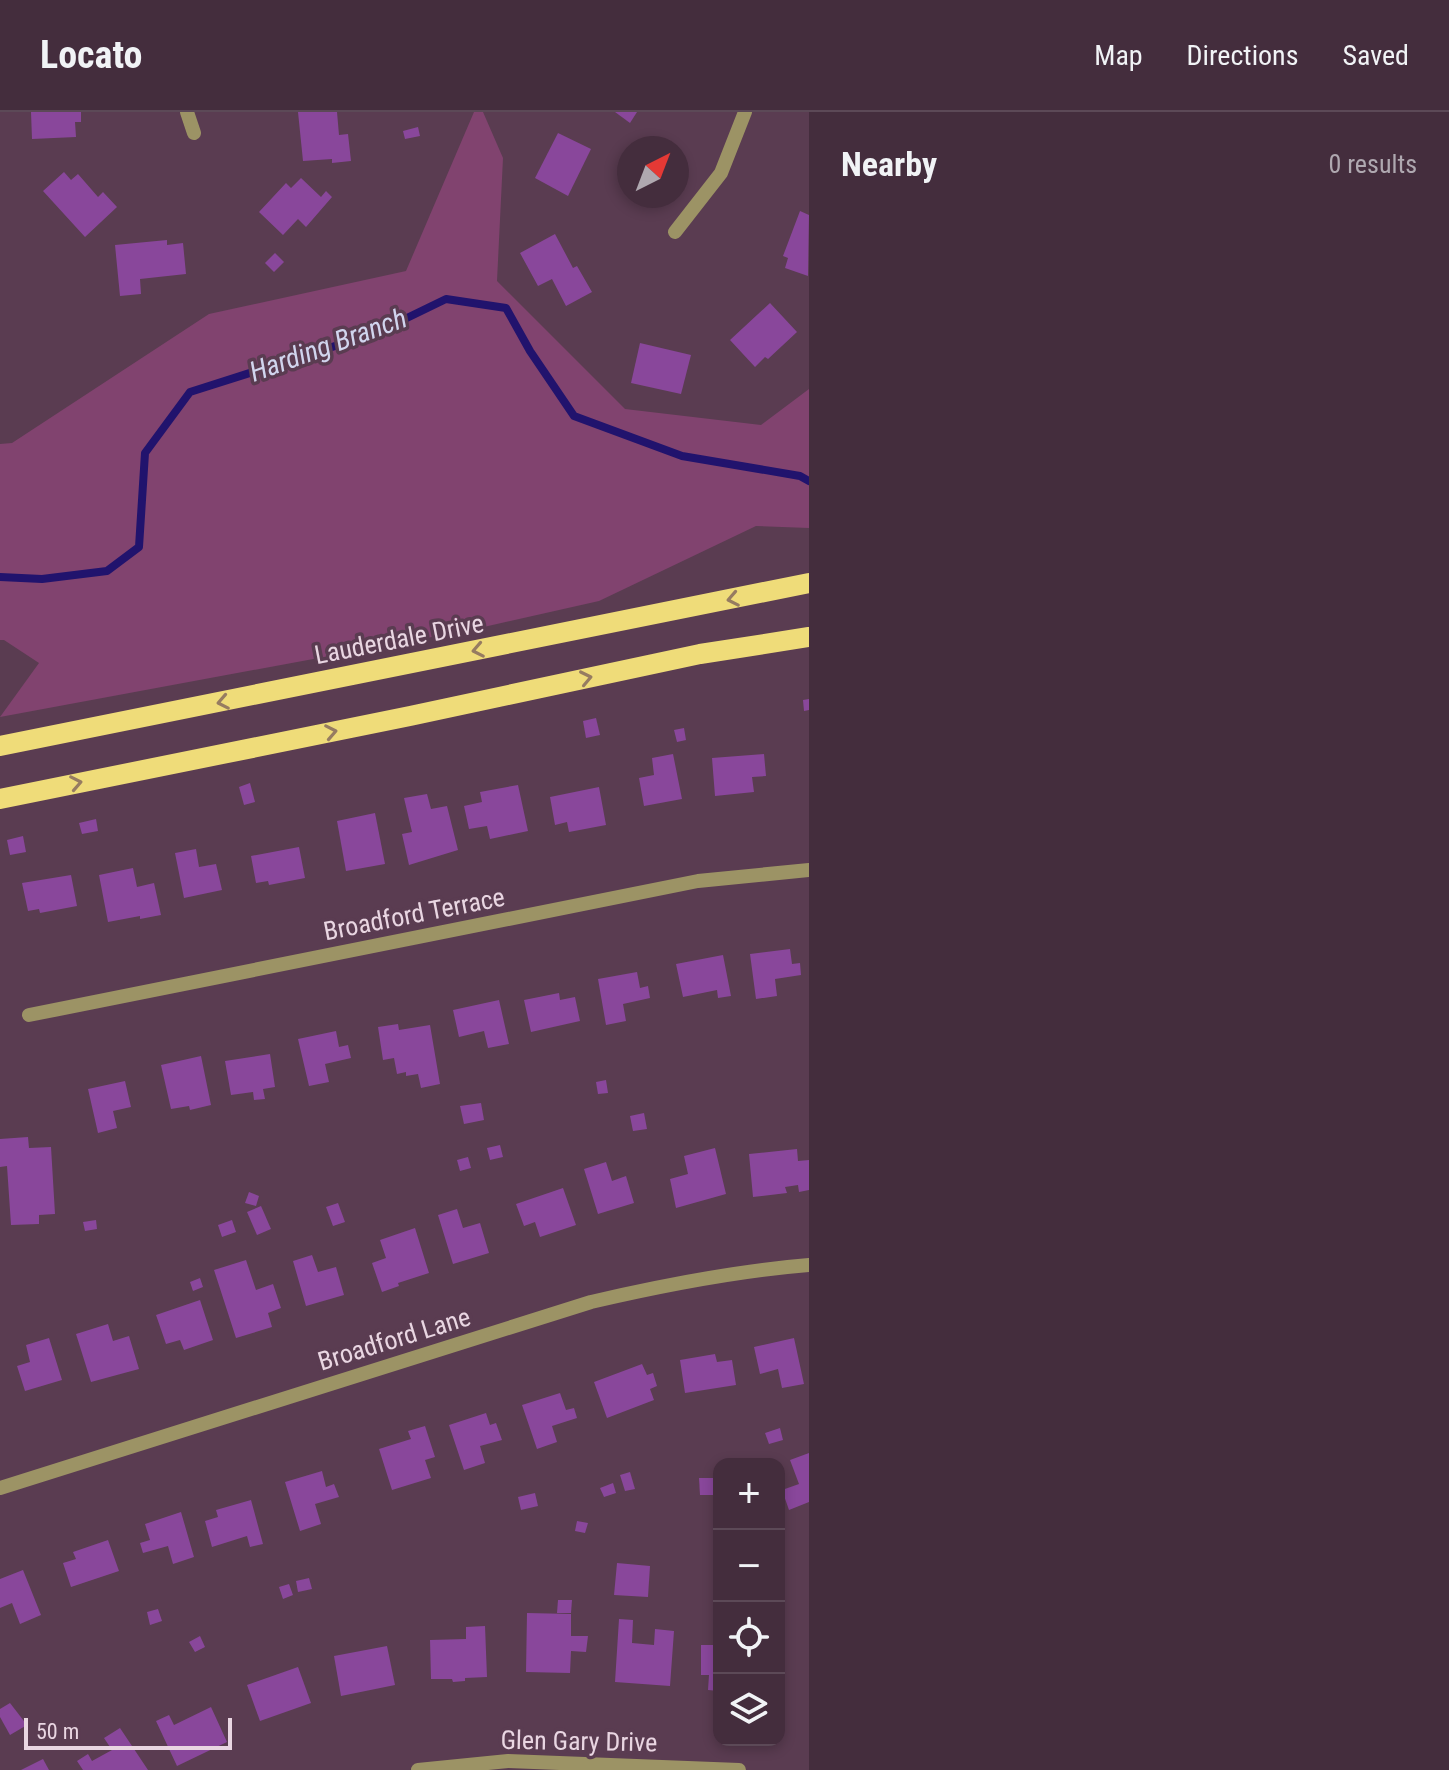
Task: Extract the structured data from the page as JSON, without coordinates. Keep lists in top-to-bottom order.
{
  "streets": {
    "main road": ["Lauderdale Drive"],
    "street": ["Broadford Terrace", "Broadford Lane", "Glen Gary Drive"]
  },
  "water": ["Harding Branch"],
  "scale_bar": "50 m",
  "north": "top right",
  "page": {
    "header": "Locato",
    "nav": ["Map", "Directions", "Saved"],
    "heading": ["Nearby", "0 results"],
    "map_buttons": ["+", "−"],
    "scale": "50 m"
  }
}
